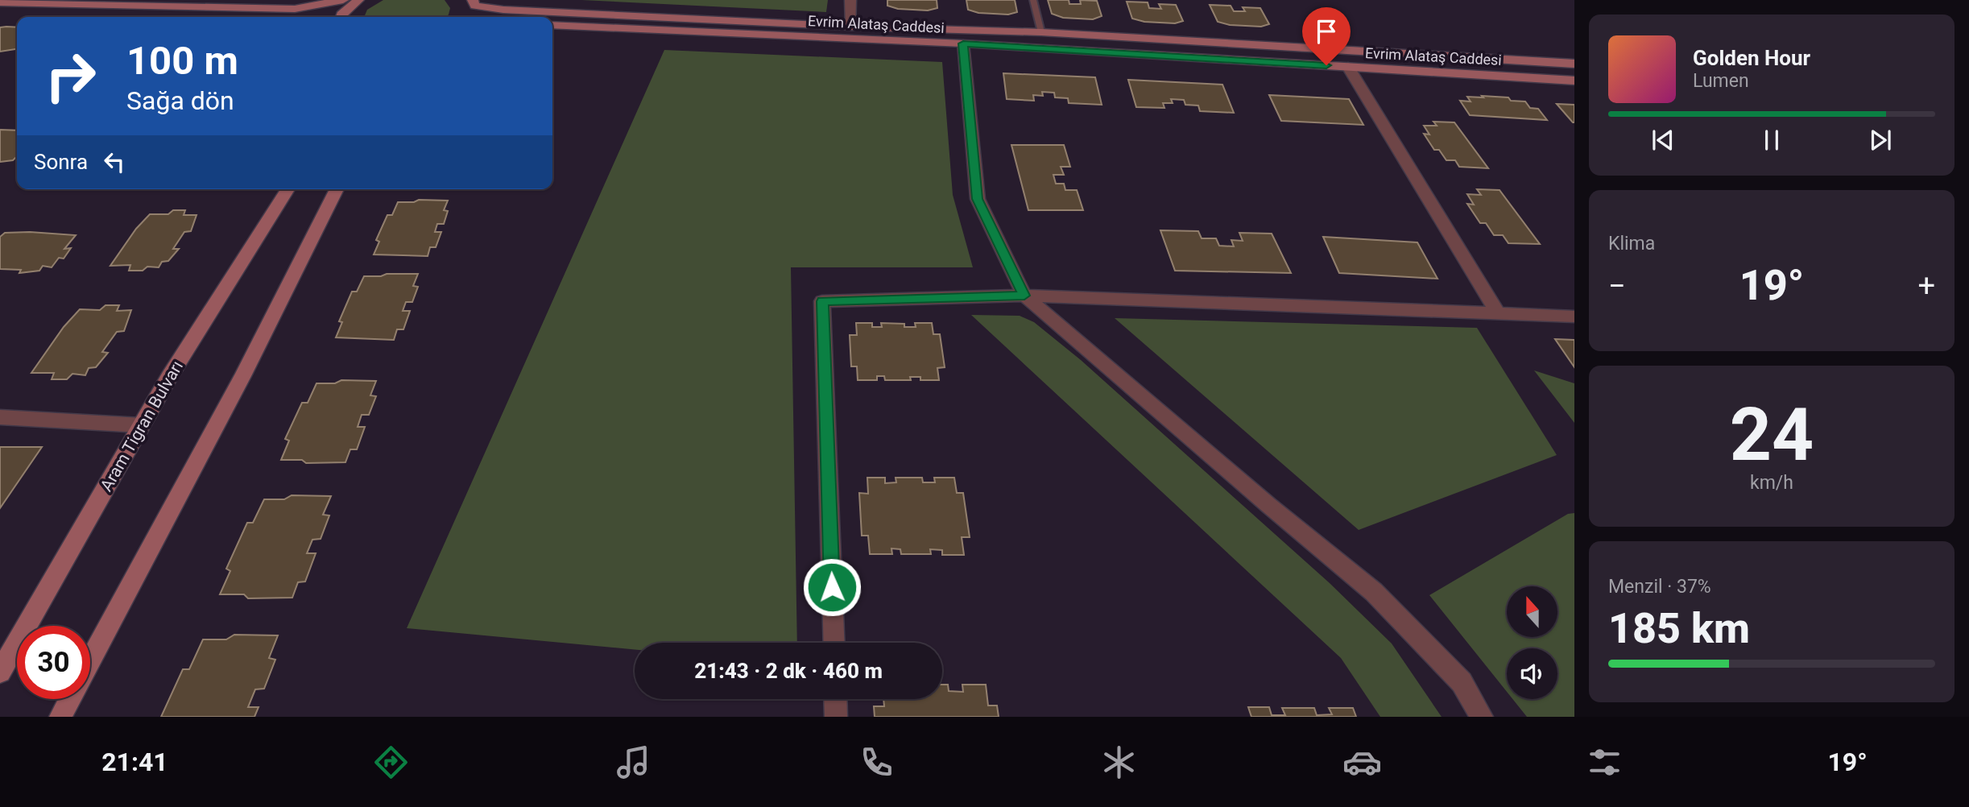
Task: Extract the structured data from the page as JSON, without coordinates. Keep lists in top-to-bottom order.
{
  "streets": {
    "main road": ["Evrim Alataş Caddesi", "Aram Tigran Bulvarı"]
  },
  "north": "top",
  "page": {
    "turn": ["100 m", "Sağa dön"],
    "song": ["Golden Hour", "Lumen"],
    "then": "Sonra",
    "tile": [
      "Klima",
      ["24", "km/h"],
      ["Menzil · 37%", "185 km"]
    ],
    "heat": ["−", "19°", "+"],
    "limit": "30",
    "trip": "21:43 · 2 dk · 460 m",
    "tabs": ["21:41", "19°"]
  }
}
